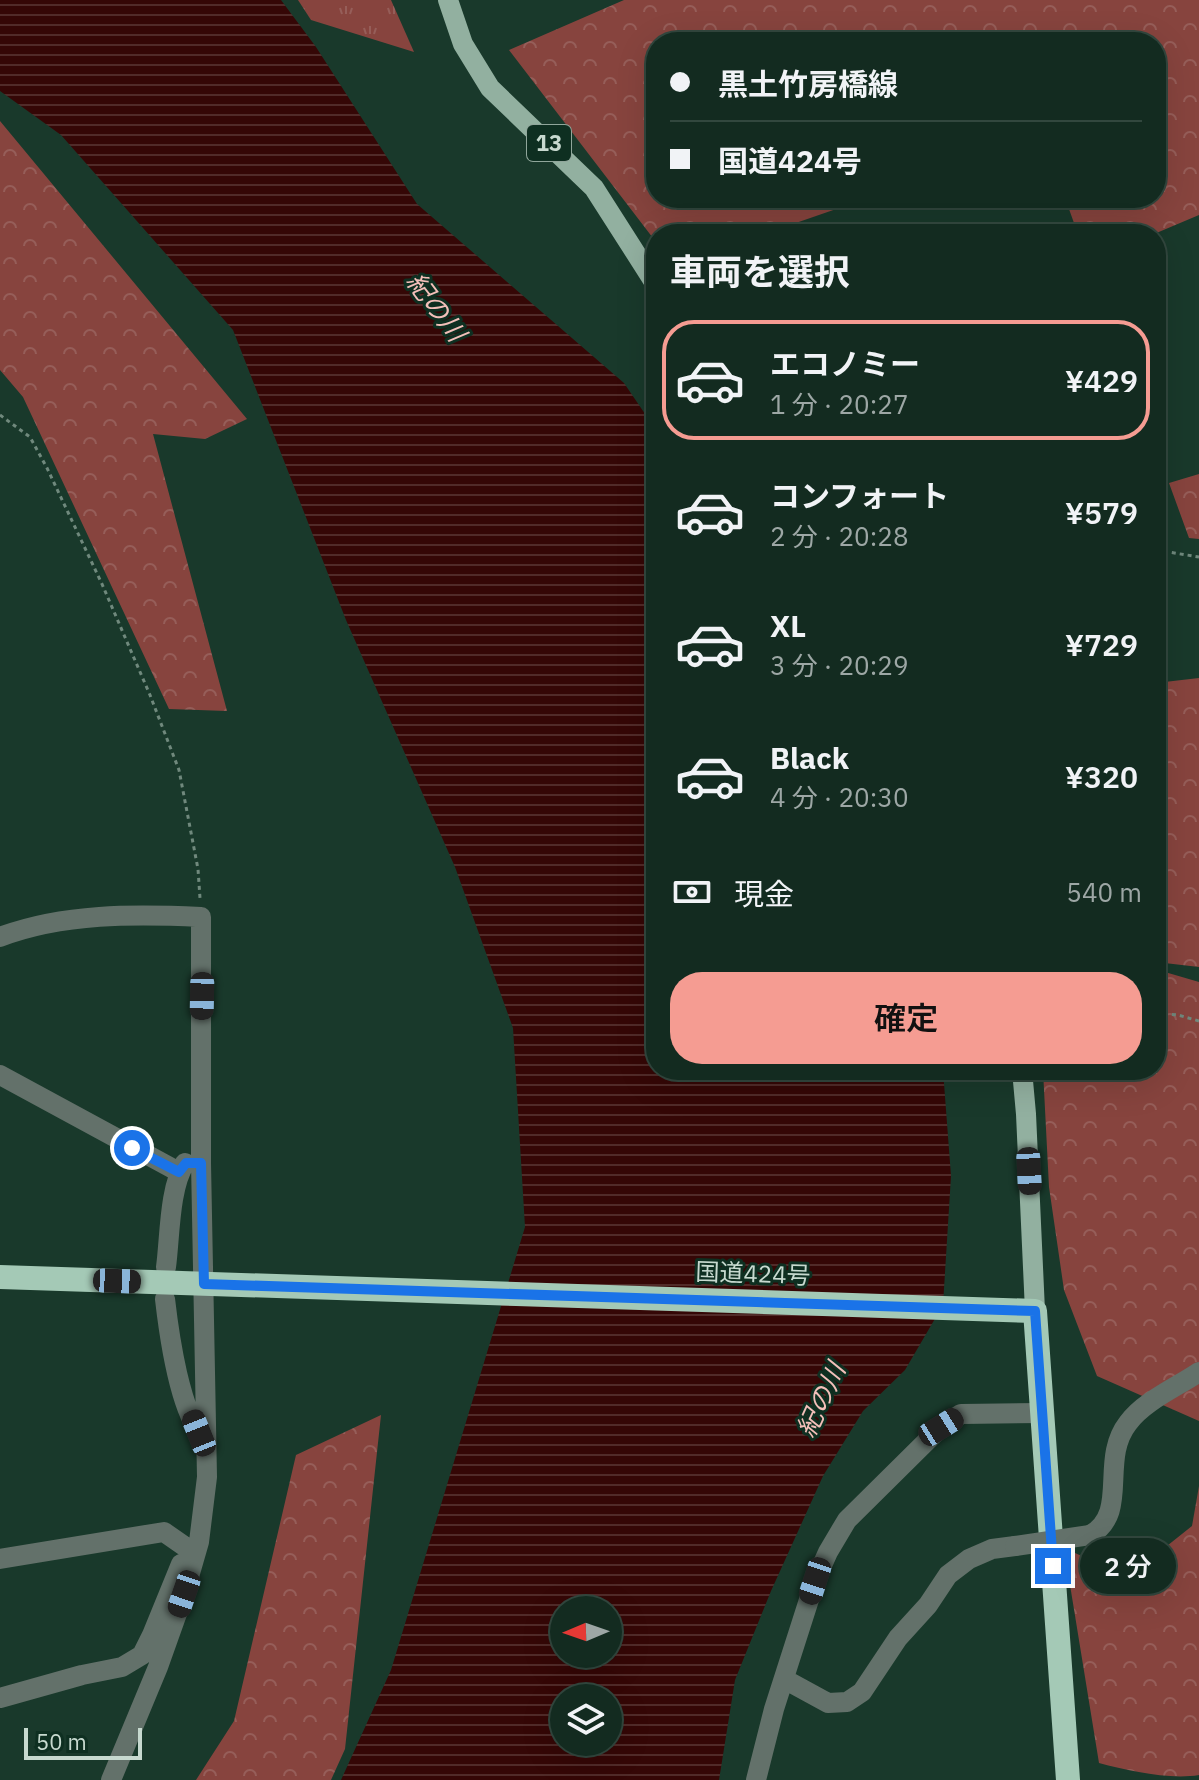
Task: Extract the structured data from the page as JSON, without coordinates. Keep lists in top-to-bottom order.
{
  "streets": {
    "highway": ["国道424号"],
    "main road": ["13"]
  },
  "water": ["紀の川"],
  "scale_bar": "50 m",
  "north": "left",
  "page": {
    "banner": ["黒土竹房橋線", "国道424号"],
    "heading": "車両を選択",
    "list": [
      {
        "name": "エコノミー",
        "note": "1 分 · 20:27",
        "value": "¥429"
      },
      {
        "name": "コンフォート",
        "note": "2 分 · 20:28",
        "value": "¥579"
      },
      {
        "name": "XL",
        "note": "3 分 · 20:29",
        "value": "¥729"
      },
      {
        "name": "Black",
        "note": "4 分 · 20:30",
        "value": "¥320"
      }
    ],
    "pay": ["現金", "540 m"],
    "buttons": "確定",
    "bubble": "2 分",
    "scale": "50 m"
  }
}
